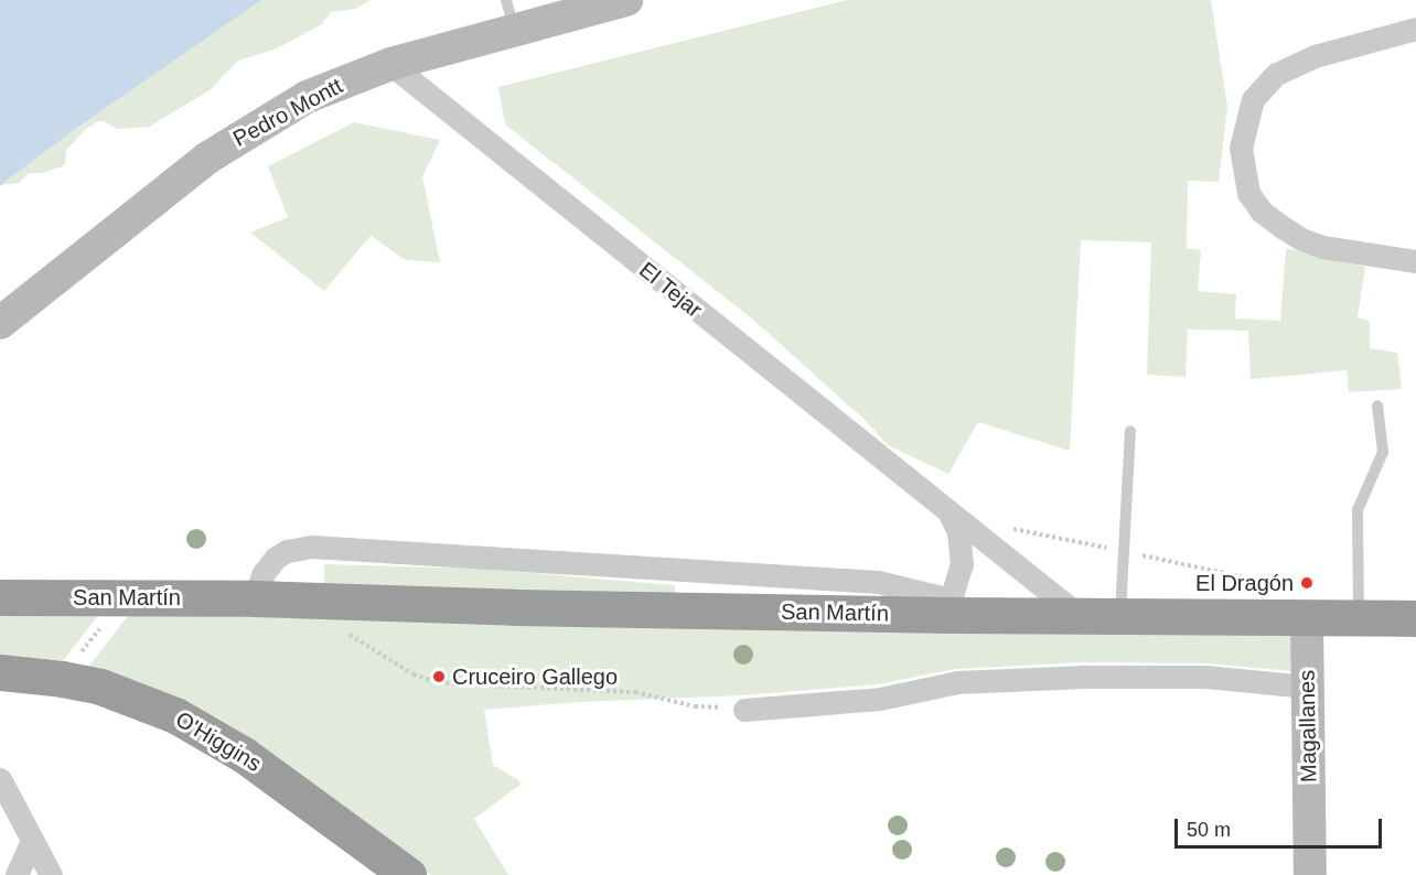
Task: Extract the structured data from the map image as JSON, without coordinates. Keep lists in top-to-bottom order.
{
  "streets": {
    "highway": ["San Martín", "O'Higgins"],
    "main road": ["Pedro Montt", "Magallanes"],
    "street": ["El Tejar"]
  },
  "crossings": [
    ["Pedro Montt", "El Tejar"],
    ["El Tejar", "San Martín"],
    ["San Martín", "Magallanes"]
  ],
  "places": ["El Dragón", "Cruceiro Gallego"],
  "scale_bar": "50 m"
}
